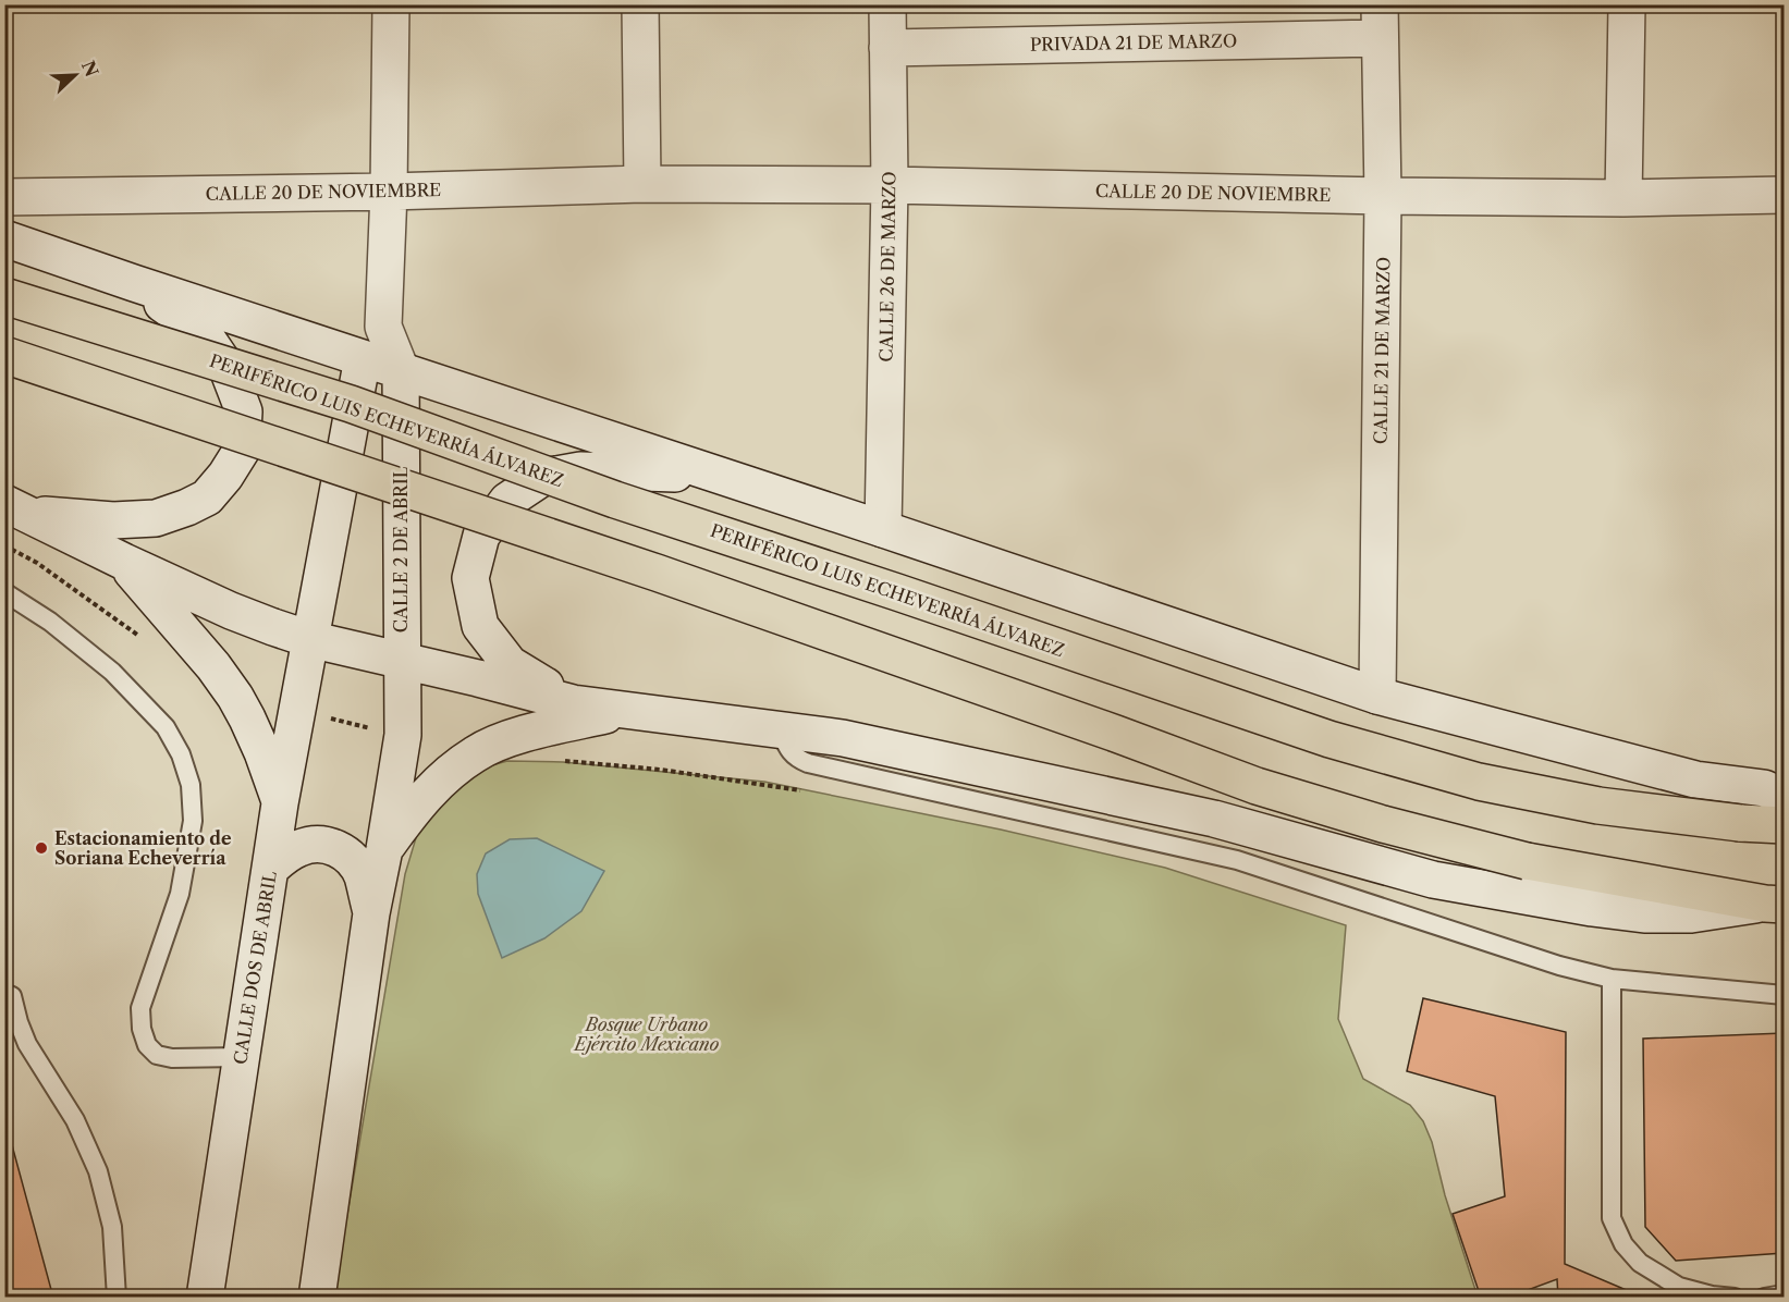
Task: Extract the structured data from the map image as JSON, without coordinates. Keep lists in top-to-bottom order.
{
  "streets": {
    "highway": ["PERIFÉRICO LUIS ECHEVERRÍA ÁLVAREZ"],
    "street": [
      "PRIVADA 21 DE MARZO",
      "CALLE 20 DE NOVIEMBRE",
      "CALLE 26 DE MARZO",
      "CALLE 21 DE MARZO",
      "CALLE 2 DE ABRIL",
      "CALLE DOS DE ABRIL"
    ]
  },
  "crossings": [
    ["PRIVADA 21 DE MARZO", "CALLE 26 DE MARZO"],
    ["PRIVADA 21 DE MARZO", "CALLE 21 DE MARZO"],
    ["CALLE 20 DE NOVIEMBRE", "CALLE 26 DE MARZO"],
    ["CALLE 20 DE NOVIEMBRE", "CALLE 21 DE MARZO"],
    ["CALLE 20 DE NOVIEMBRE", "CALLE 2 DE ABRIL"]
  ],
  "parks": ["Bosque Urbano Ejército Mexicano"],
  "places": ["Estacionamiento de Soriana Echeverría"],
  "north": "top right"
}
